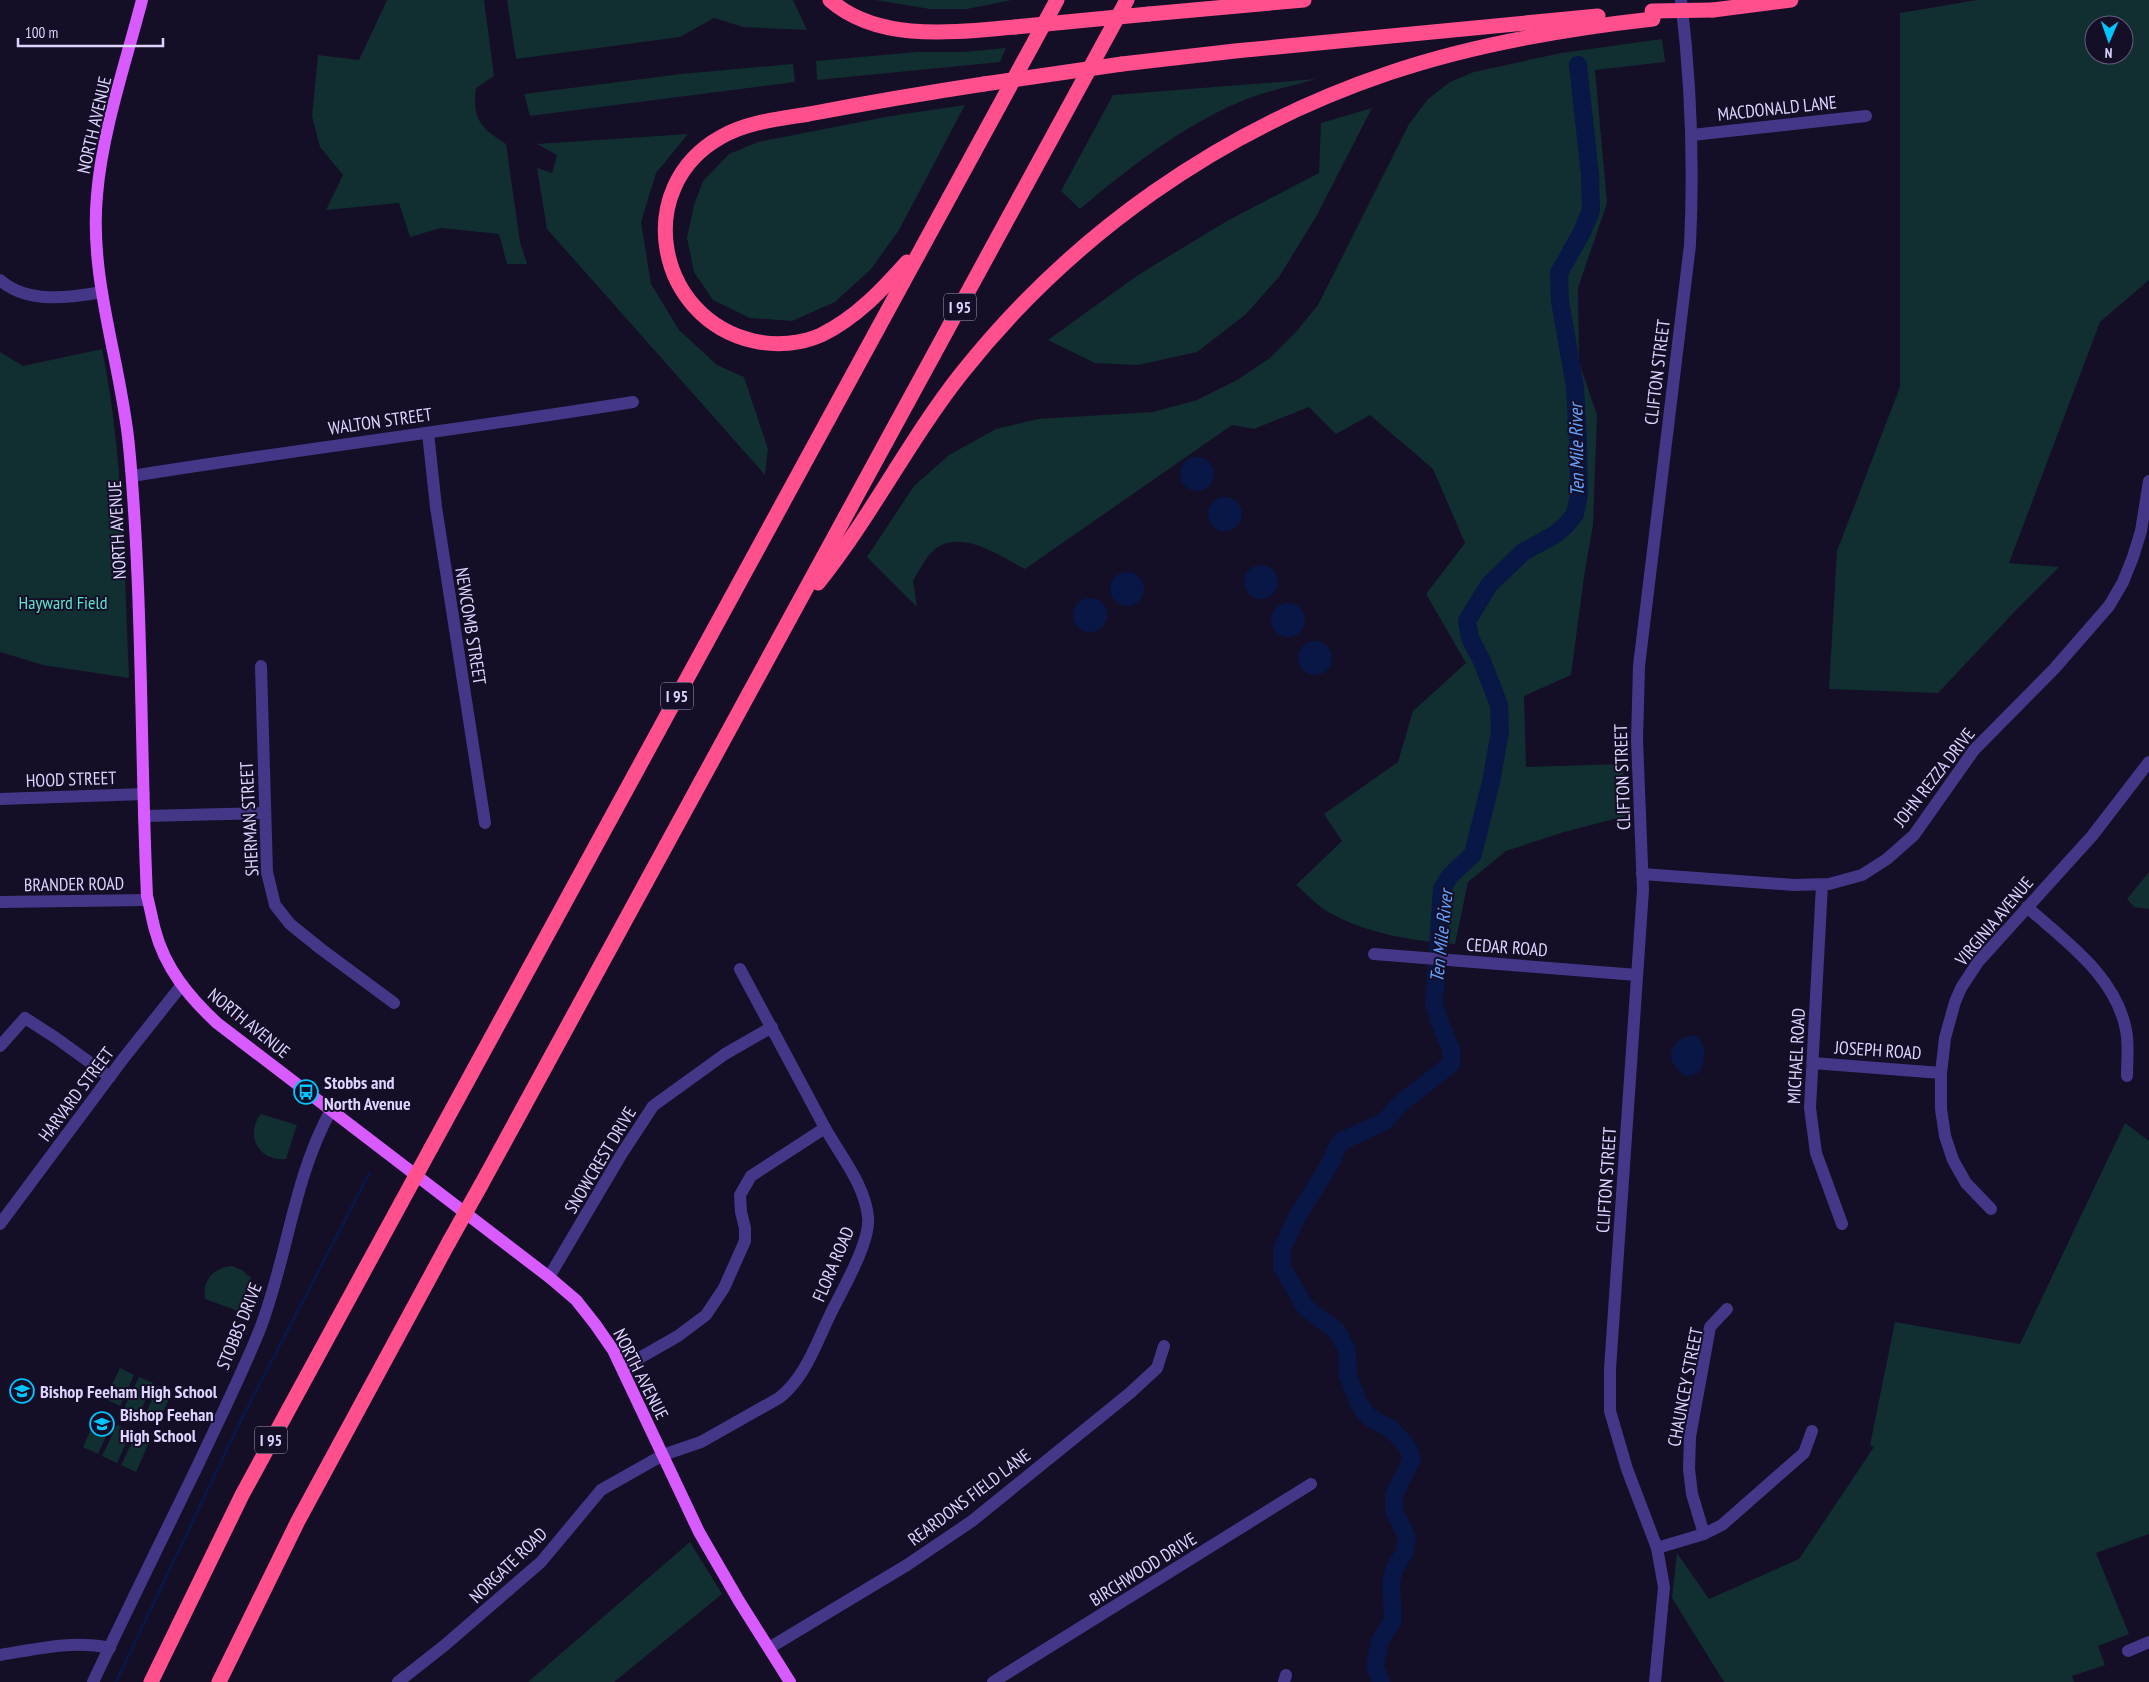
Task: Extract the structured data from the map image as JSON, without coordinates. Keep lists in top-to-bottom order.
{
  "streets": {
    "highway": ["I 95"],
    "main road": ["NORTH AVENUE"],
    "street": [
      "MACDONALD LANE",
      "CLIFTON STREET",
      "WALTON STREET",
      "NEWCOMB STREET",
      "JOHN REZZA DRIVE",
      "HOOD STREET",
      "SHERMAN STREET",
      "BRANDER ROAD",
      "VIRGINIA AVENUE",
      "CEDAR ROAD",
      "JOSEPH ROAD",
      "MICHAEL ROAD",
      "HARVARD STREET",
      "SNOWCREST DRIVE",
      "FLORA ROAD",
      "STOBBS DRIVE",
      "CHAUNCEY STREET",
      "REARDONS FIELD LANE",
      "NORGATE ROAD",
      "BIRCHWOOD DRIVE"
    ]
  },
  "crossings": [
    ["MACDONALD LANE", "CLIFTON STREET"],
    ["NORTH AVENUE", "WALTON STREET"],
    ["NORTH AVENUE", "HOOD STREET"],
    ["NORTH AVENUE", "BRANDER ROAD"],
    ["NORTH AVENUE", "HARVARD STREET"],
    ["NORTH AVENUE", "SNOWCREST DRIVE"],
    ["NORTH AVENUE", "FLORA ROAD"],
    ["NORTH AVENUE", "STOBBS DRIVE"],
    ["NORTH AVENUE", "REARDONS FIELD LANE"],
    ["NORTH AVENUE", "NORGATE ROAD"],
    ["CLIFTON STREET", "JOHN REZZA DRIVE"],
    ["CLIFTON STREET", "CEDAR ROAD"],
    ["WALTON STREET", "NEWCOMB STREET"],
    ["JOHN REZZA DRIVE", "MICHAEL ROAD"],
    ["VIRGINIA AVENUE", "JOSEPH ROAD"],
    ["JOSEPH ROAD", "MICHAEL ROAD"],
    ["SNOWCREST DRIVE", "FLORA ROAD"],
    ["FLORA ROAD", "NORGATE ROAD"]
  ],
  "water": ["Ten Mile River"],
  "parks": ["Hayward Field"],
  "places": {
    "bus stop": ["Stobbs and North Avenue"],
    "school or university": ["Bishop Feeham High School", "Bishop Feehan High School"]
  },
  "scale_bar": "100 m",
  "north": "bottom"
}
